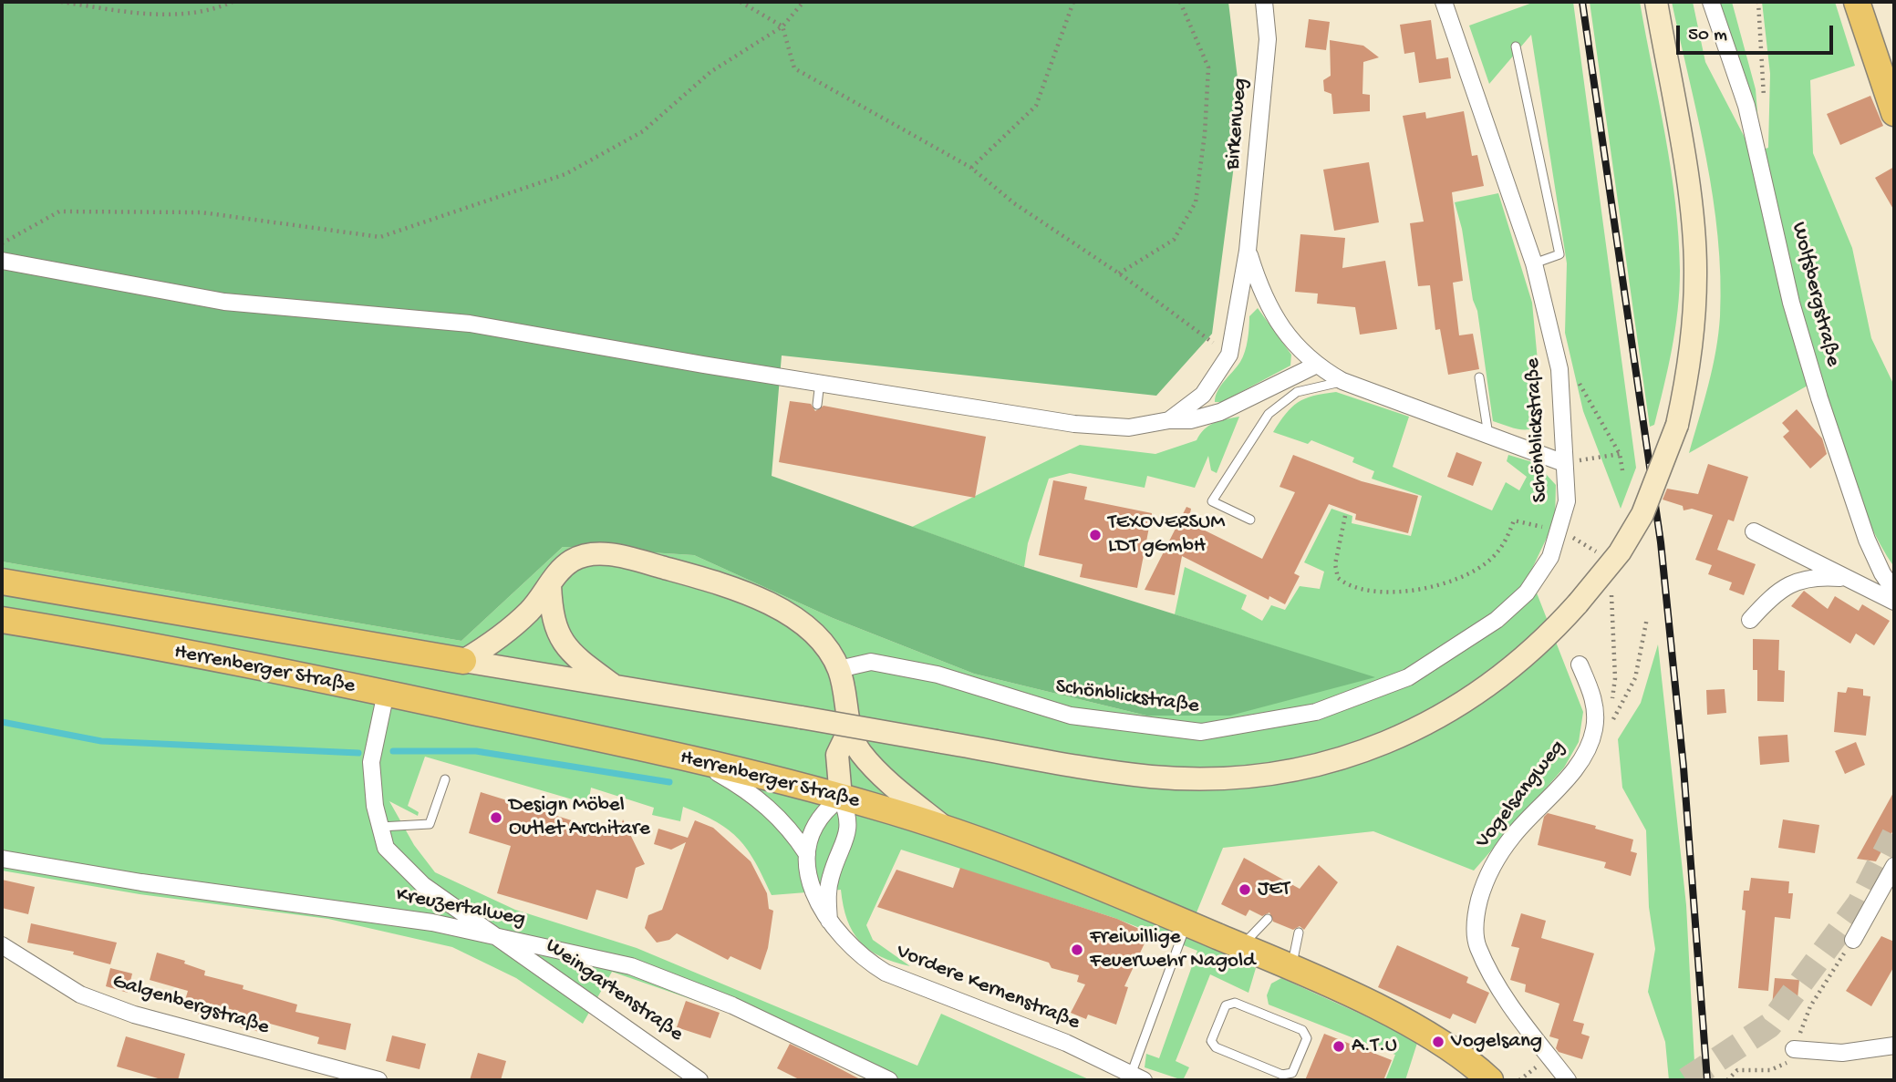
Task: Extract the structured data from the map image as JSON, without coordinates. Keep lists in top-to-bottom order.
{
  "streets": {
    "main road": ["Herrenberger Straße"],
    "street": [
      "Birkenweg",
      "Wolfsbergstraße",
      "Schönblickstraße",
      "Vogelsangweg",
      "Kreuzertalweg",
      "Vordere Kernenstraße",
      "Weingartenstraße",
      "Galgenbergstraße"
    ]
  },
  "crossings": [
    ["Herrenberger Straße", "Vordere Kernenstraße"],
    ["Herrenberger Straße", "Weingartenstraße"],
    ["Kreuzertalweg", "Weingartenstraße"]
  ],
  "places": [
    "TEXOVERSUM LDT gGmbH",
    "Design Möbel Outlet Architare",
    "JET",
    "Freiwillige Feuerwehr Nagold",
    "Vogelsang",
    "A.T.U"
  ],
  "scale_bar": "50 m"
}
